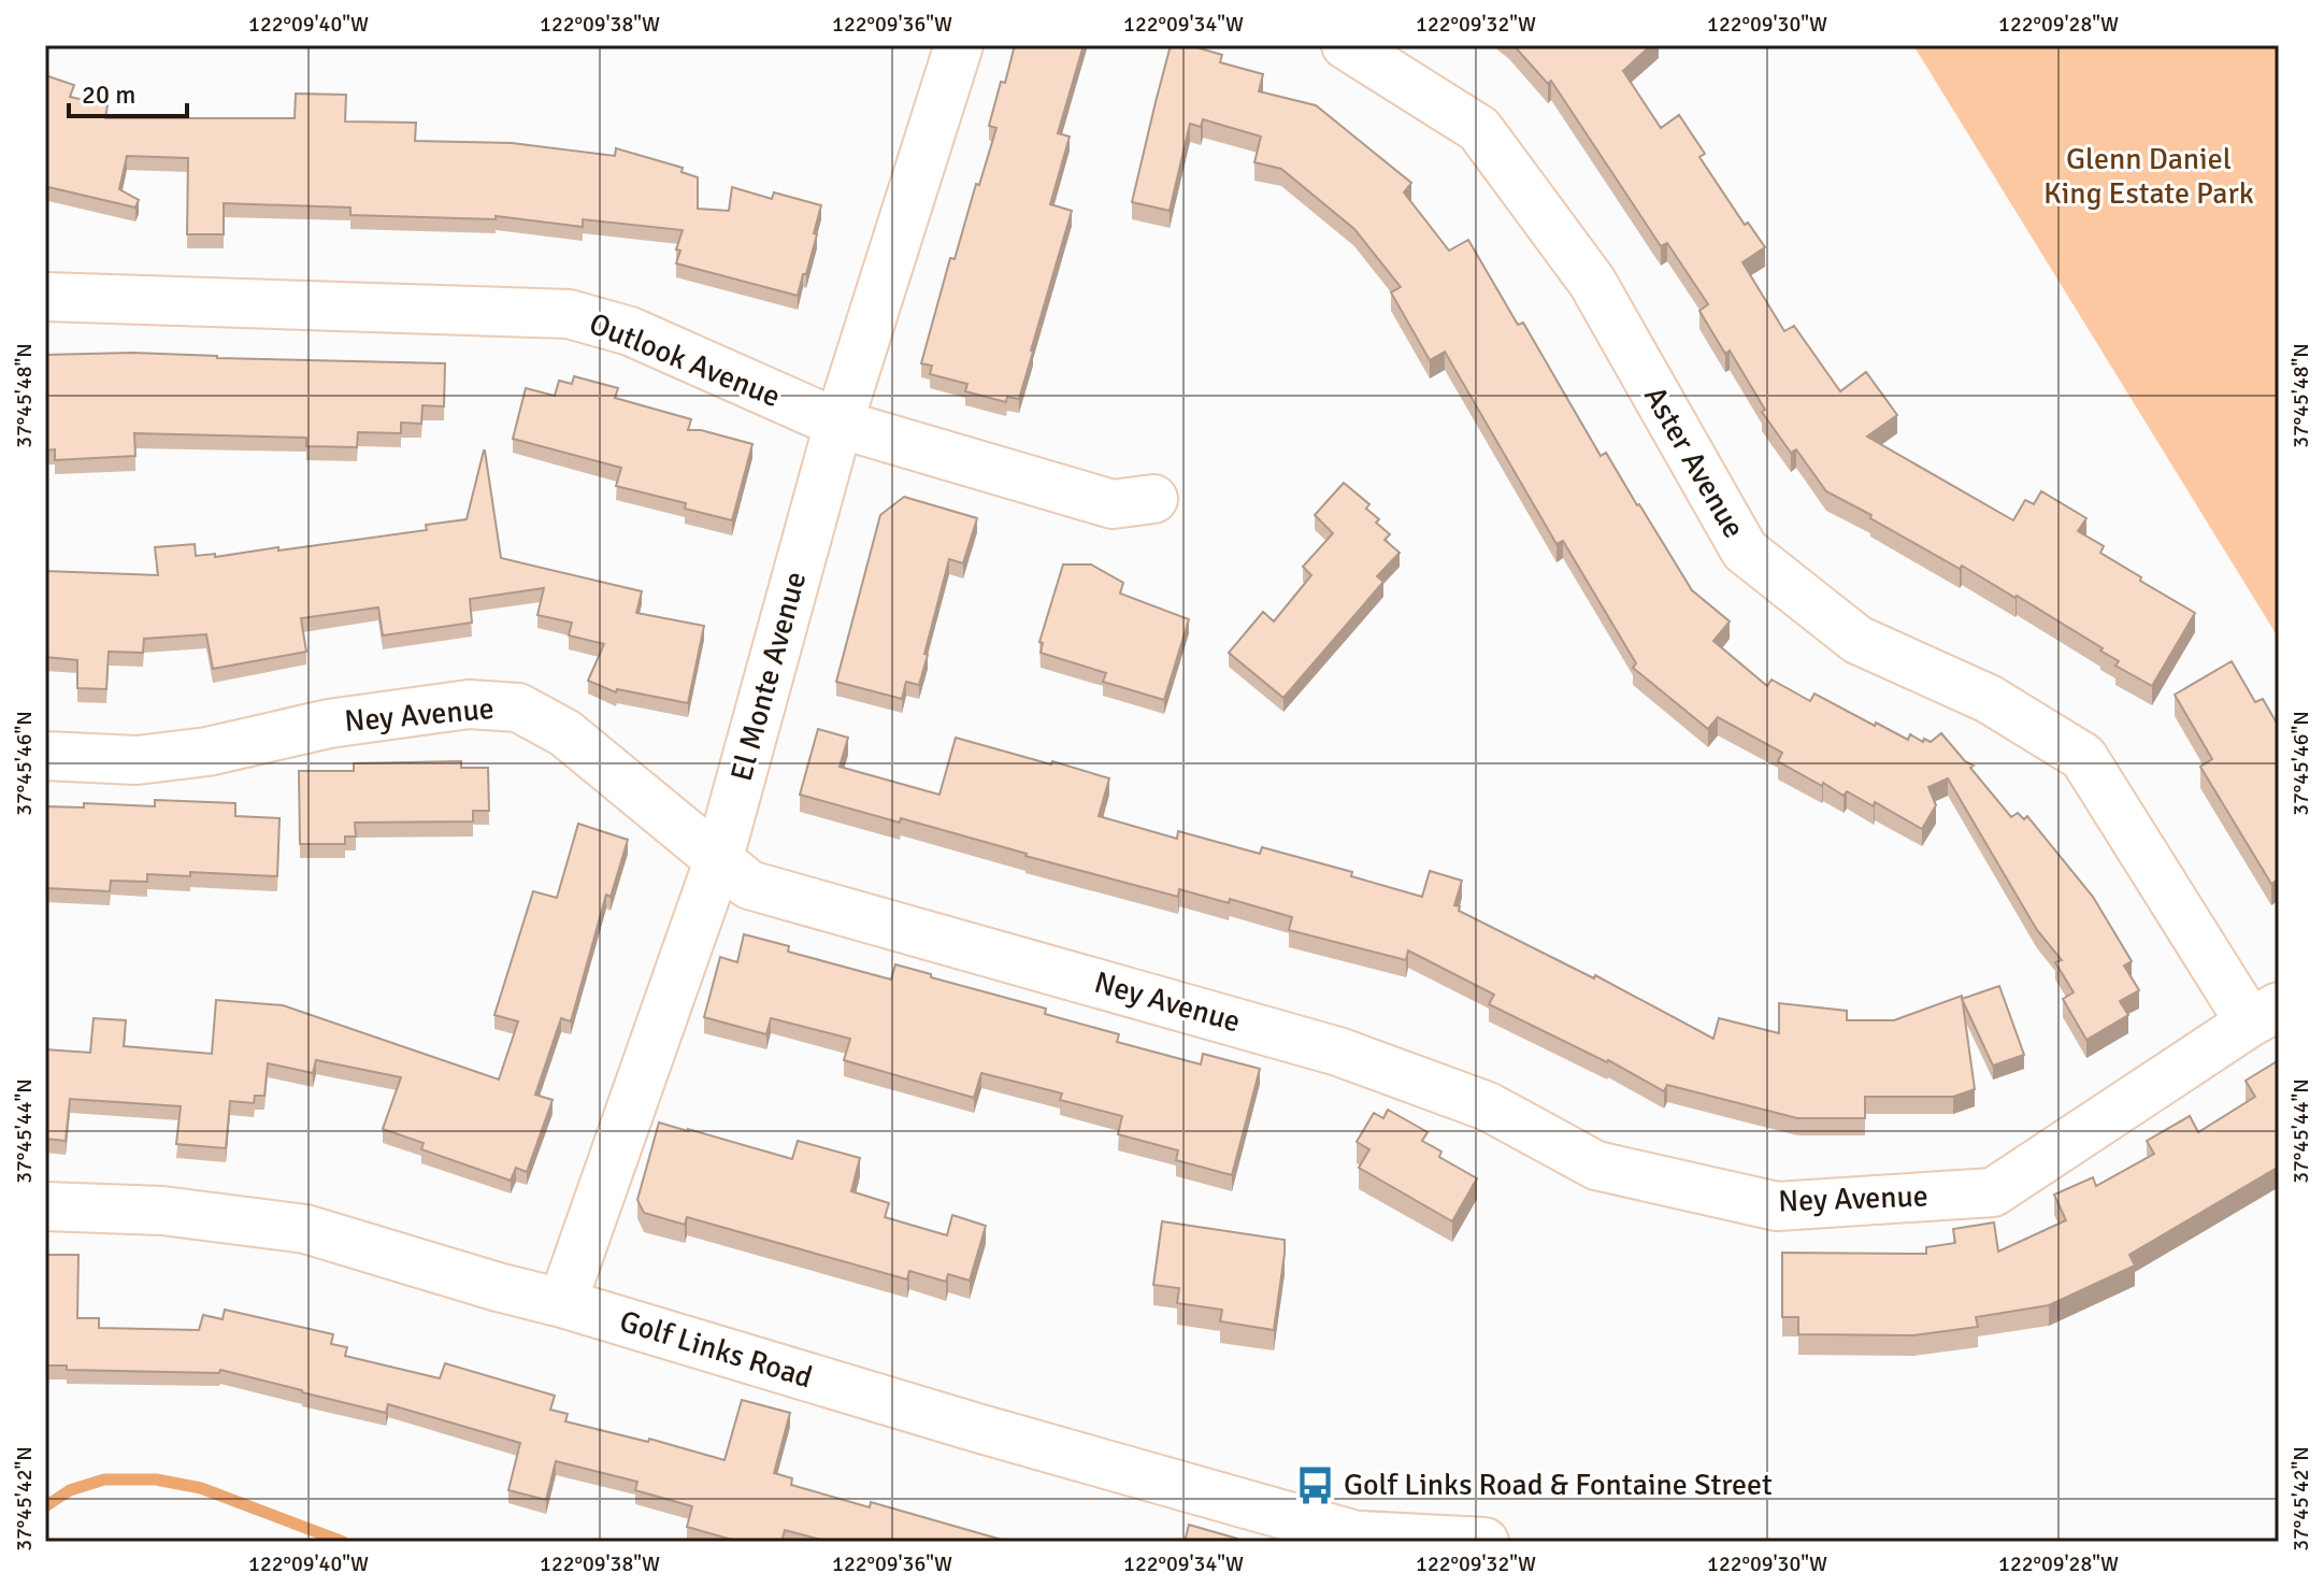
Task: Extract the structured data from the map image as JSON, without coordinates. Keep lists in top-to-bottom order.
{
  "streets": {
    "street": [
      "Outlook Avenue",
      "Aster Avenue",
      "El Monte Avenue",
      "Ney Avenue",
      "Golf Links Road"
    ]
  },
  "crossings": [
    ["Outlook Avenue", "El Monte Avenue"],
    ["Aster Avenue", "Ney Avenue"],
    ["El Monte Avenue", "Ney Avenue"],
    ["El Monte Avenue", "Golf Links Road"]
  ],
  "parks": ["Glenn Daniel King Estate Park"],
  "places": {
    "bus stop": ["Golf Links Road & Fontaine Street"]
  },
  "scale_bar": "20 m",
  "coordinates": [
    "122°09'40\"W",
    "122°09'38\"W",
    "122°09'36\"W",
    "122°09'34\"W",
    "122°09'32\"W",
    "122°09'30\"W",
    "122°09'28\"W",
    "37°45'48\"N",
    "37°45'46\"N",
    "37°45'44\"N",
    "37°45'42\"N"
  ]
}
